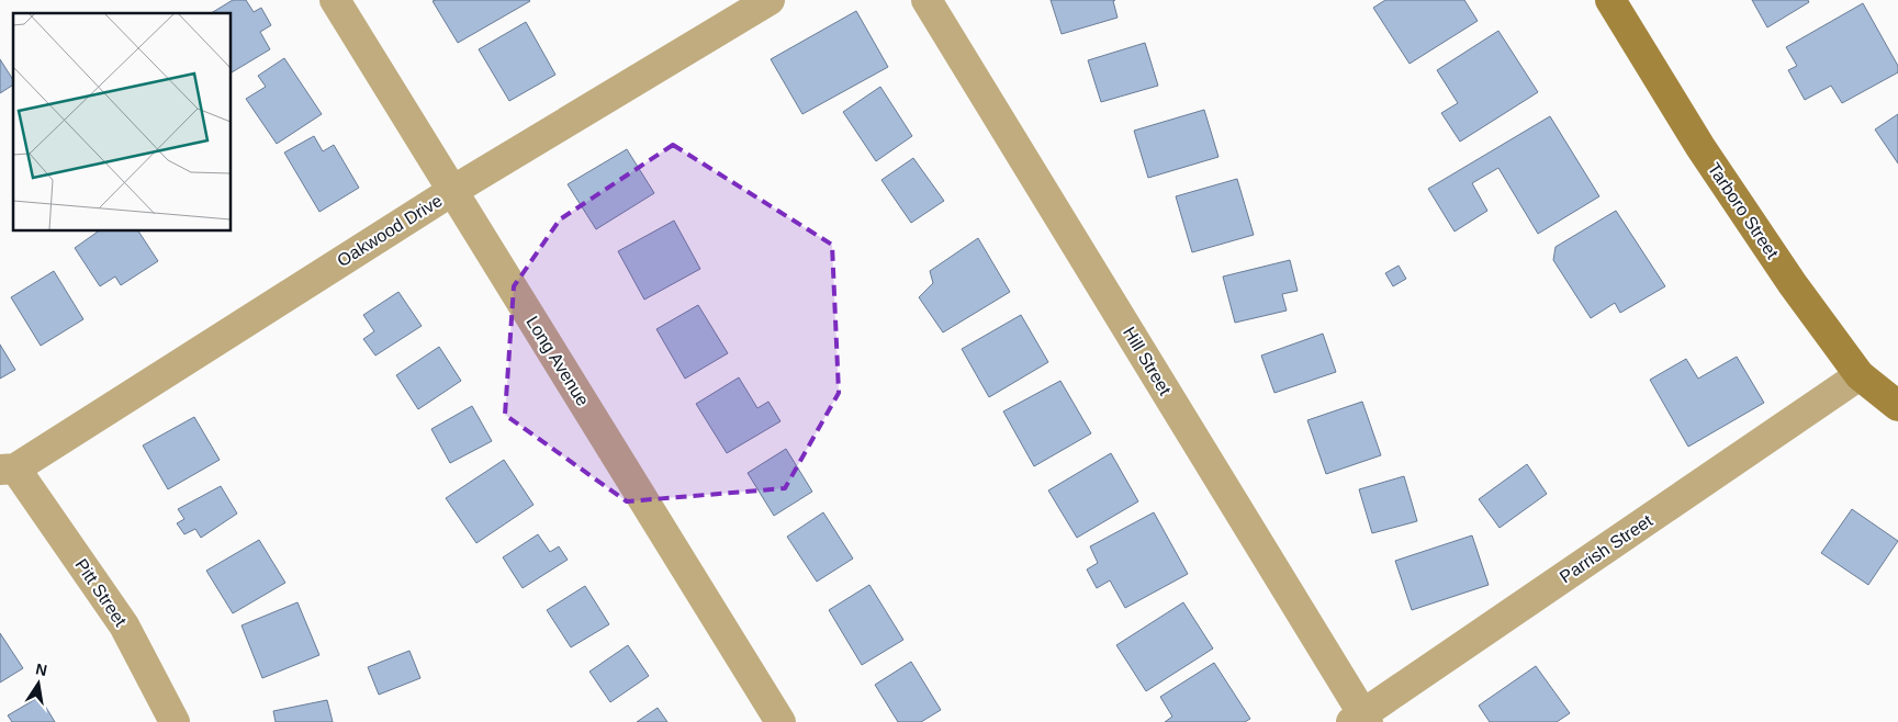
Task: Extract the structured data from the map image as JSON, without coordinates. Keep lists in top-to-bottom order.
{
  "streets": {
    "street": [
      "Tarboro Street",
      "Oakwood Drive",
      "Long Avenue",
      "Hill Street",
      "Parrish Street",
      "Pitt Street"
    ]
  },
  "crossings": [
    ["Tarboro Street", "Parrish Street"],
    ["Oakwood Drive", "Long Avenue"],
    ["Oakwood Drive", "Pitt Street"],
    ["Hill Street", "Parrish Street"]
  ],
  "north": "top"
}
